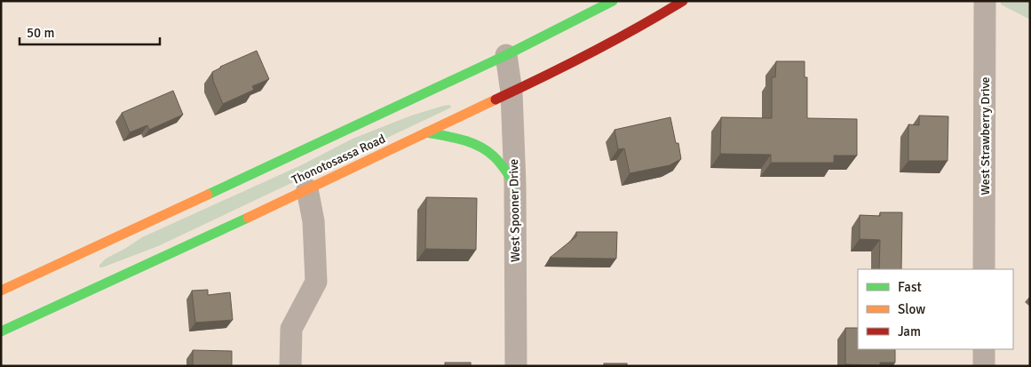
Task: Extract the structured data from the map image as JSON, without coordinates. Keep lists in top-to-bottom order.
{
  "streets": {
    "main road": ["Thonotosassa Road"],
    "street": ["West Strawberry Drive", "West Spooner Drive"]
  },
  "crossings": [
    ["Thonotosassa Road", "West Spooner Drive"]
  ],
  "legend": ["Fast", "Slow", "Jam"],
  "scale_bar": "50 m"
}
